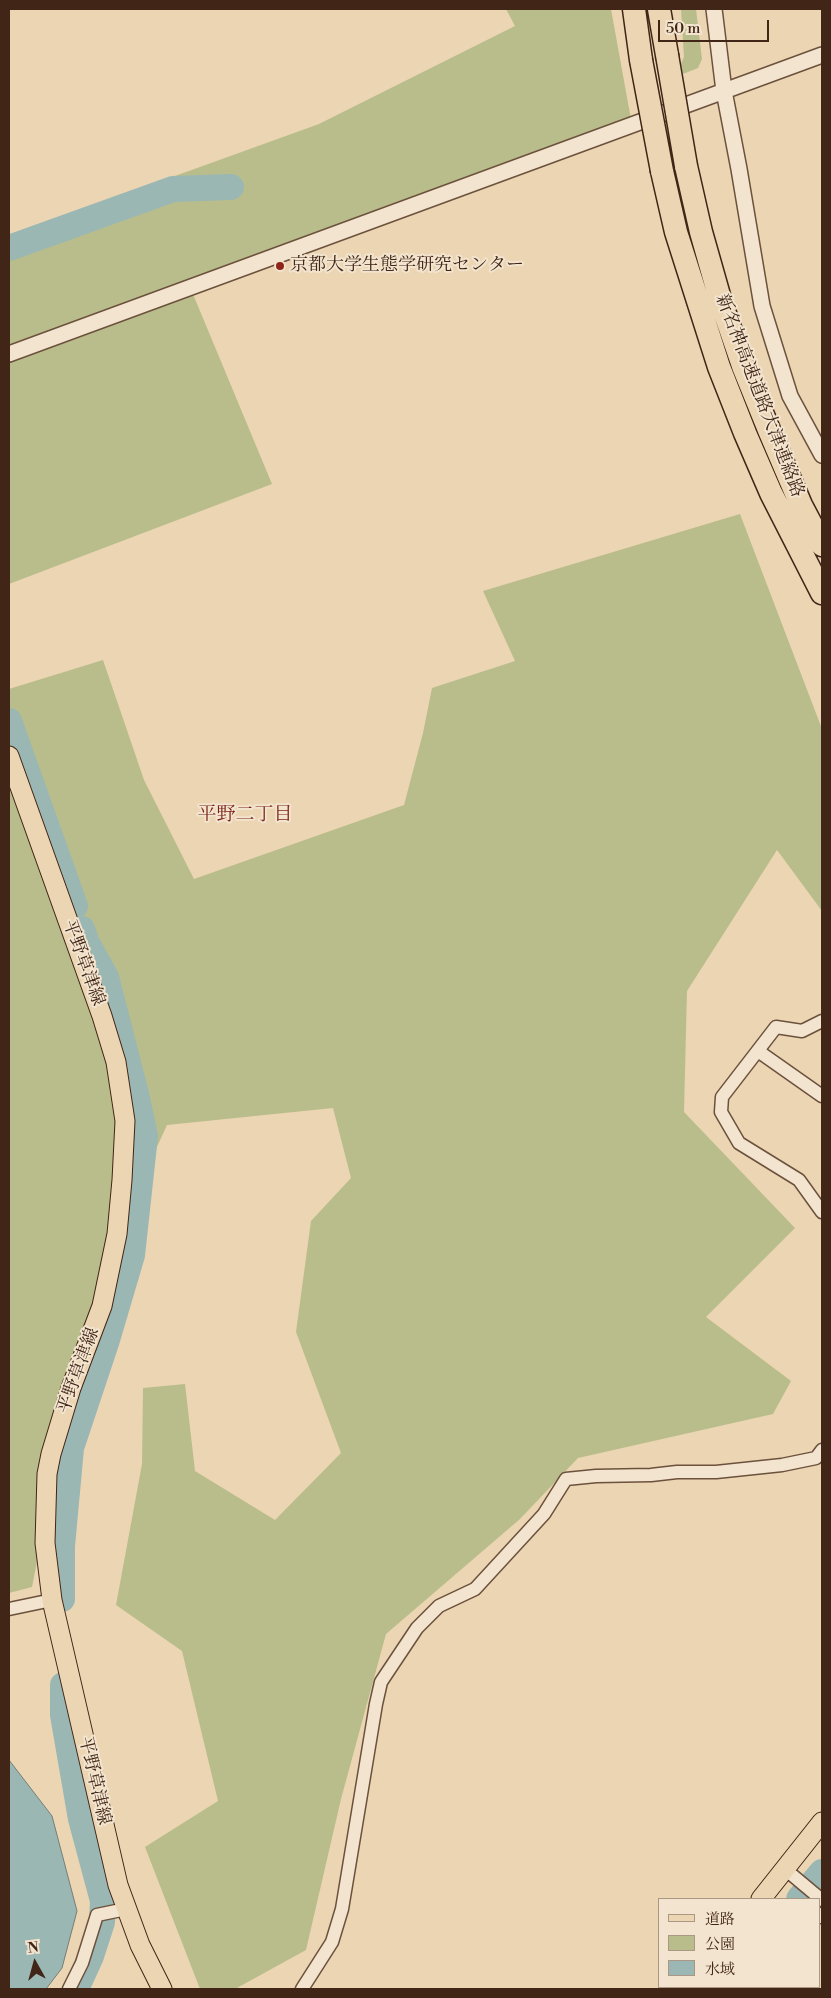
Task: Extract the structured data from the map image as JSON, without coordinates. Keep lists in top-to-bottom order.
{
  "streets": {
    "highway": ["新名神高速道路大津連絡路"],
    "main road": ["平野草津線"]
  },
  "districts": ["平野二丁目"],
  "places": ["京都大学生態学研究センター"],
  "legend": ["道路", "公園", "水域"],
  "scale_bar": "50 m",
  "north": "top"
}
